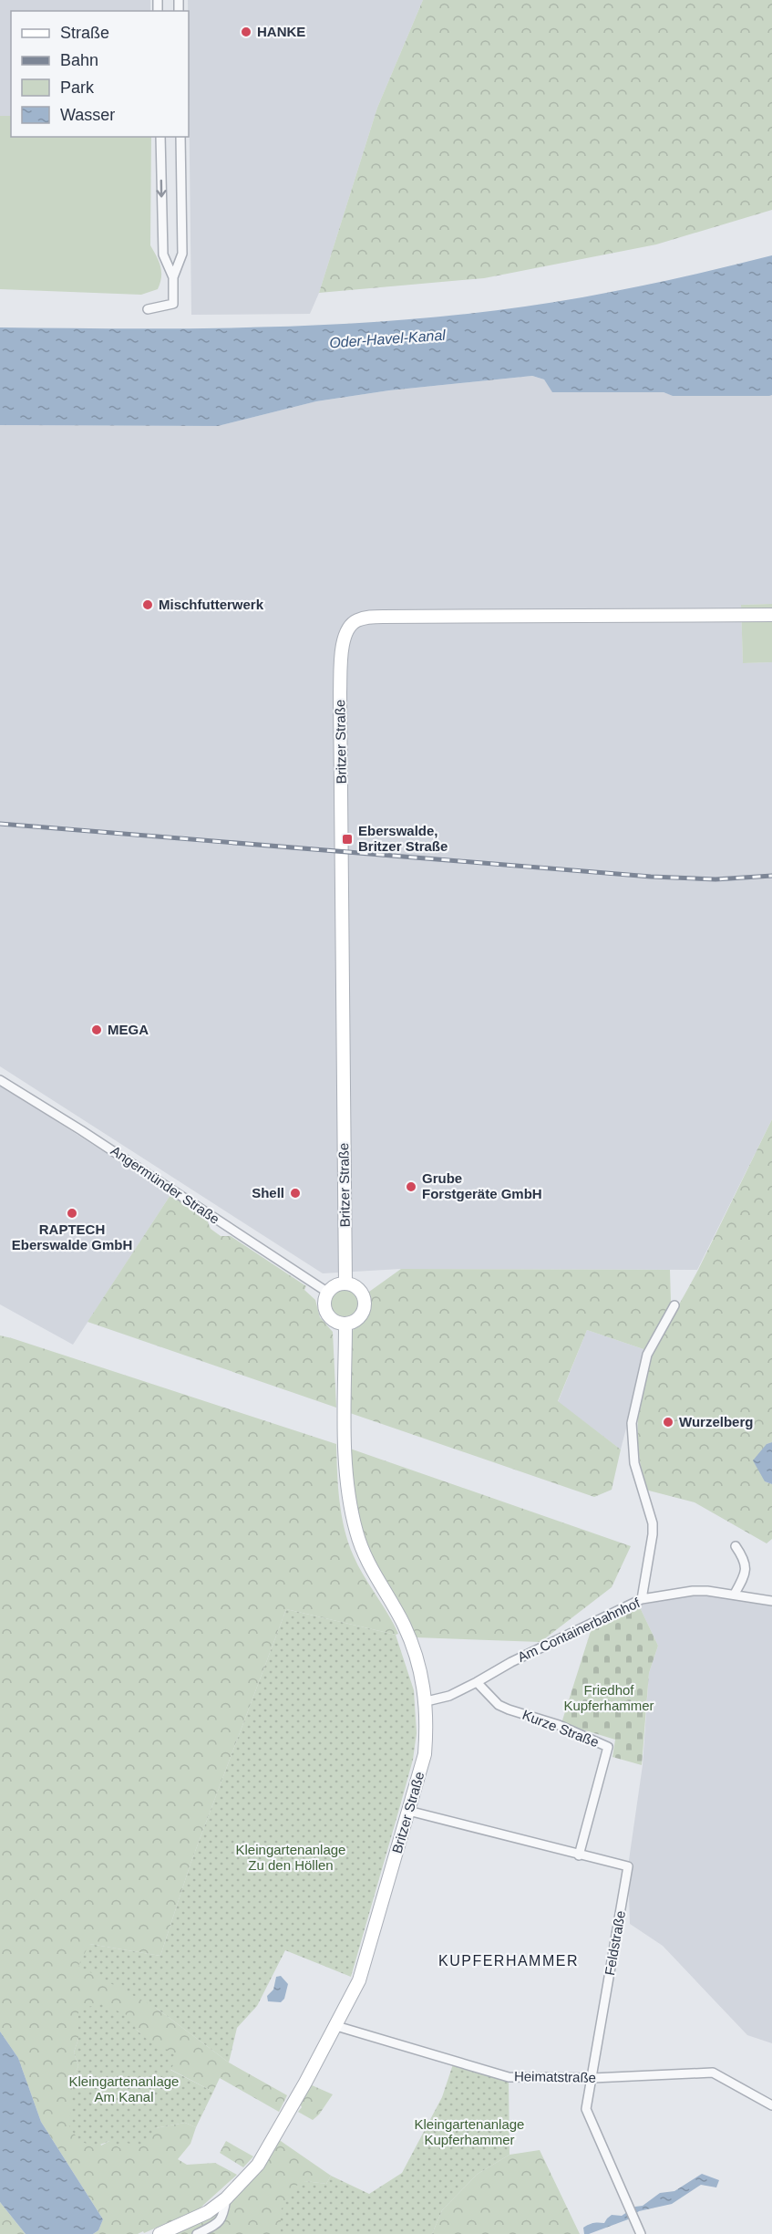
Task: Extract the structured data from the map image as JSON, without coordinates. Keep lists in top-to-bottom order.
{
  "streets": {
    "main road": ["Britzer Straße"],
    "street": [
      "Angermünder Straße",
      "Am Containerbahnhof",
      "Kurze Straße",
      "Feldstraße",
      "Heimatstraße"
    ]
  },
  "crossings": [
    ["Britzer Straße", "Angermünder Straße"],
    ["Britzer Straße", "Am Containerbahnhof"],
    ["Britzer Straße", "Feldstraße"],
    ["Britzer Straße", "Heimatstraße"],
    ["Am Containerbahnhof", "Kurze Straße"],
    ["Kurze Straße", "Feldstraße"],
    ["Feldstraße", "Heimatstraße"]
  ],
  "districts": ["KUPFERHAMMER"],
  "water": ["Oder-Havel-Kanal"],
  "parks": [
    "Friedhof Kupferhammer",
    "Kleingartenanlage Zu den Höllen",
    "Kleingartenanlage Am Kanal",
    "Kleingartenanlage Kupferhammer"
  ],
  "places": {
    "other": [
      "HANKE",
      "Mischfutterwerk",
      "MEGA",
      "Grube Forstgeräte GmbH",
      "Shell",
      "RAPTECH Eberswalde GmbH",
      "Wurzelberg"
    ],
    "transit": ["Eberswalde, Britzer Straße"]
  },
  "legend": [
    "Straße",
    "Bahn",
    "Park",
    "Wasser"
  ]
}
